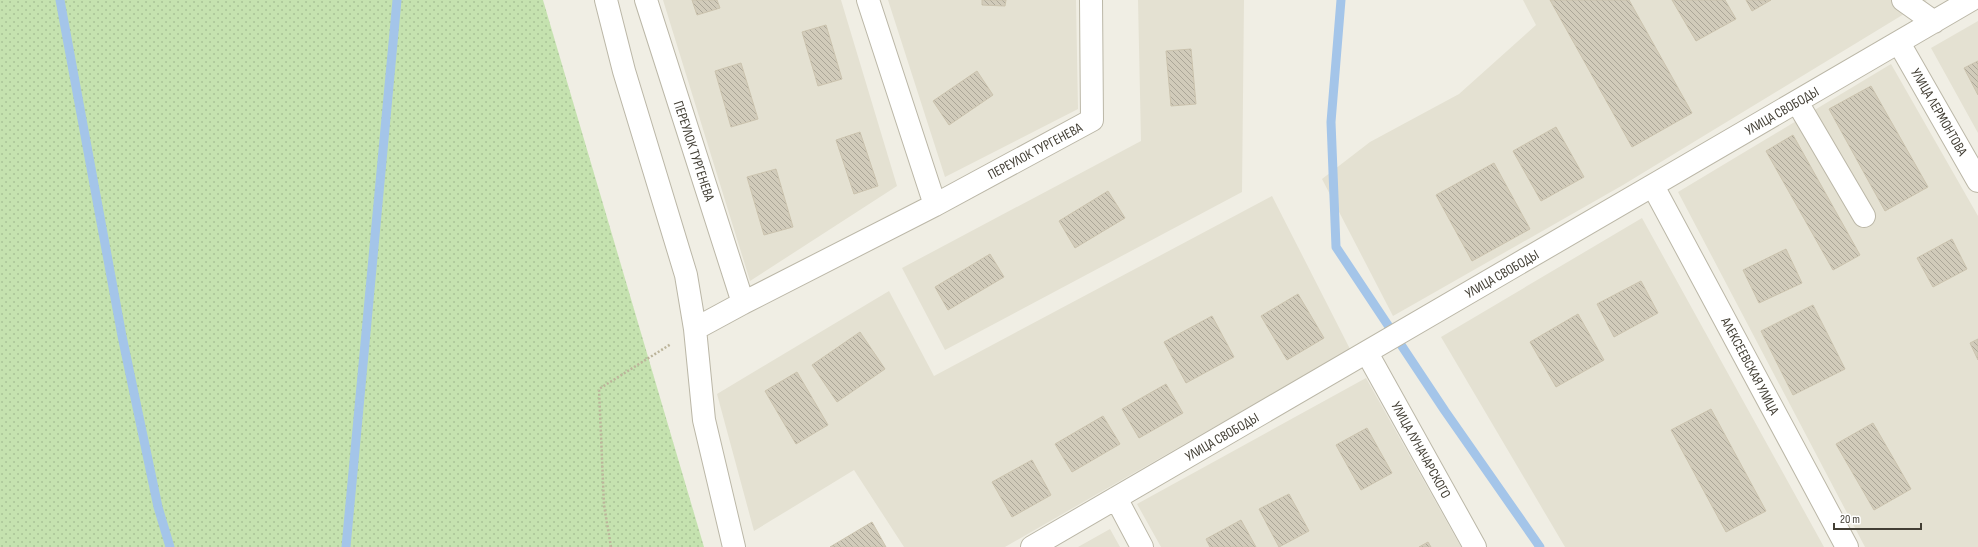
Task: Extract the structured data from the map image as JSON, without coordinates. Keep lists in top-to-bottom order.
{
  "streets": {
    "street": [
      "УЛИЦА СВОБОДЫ",
      "УЛИЦА ЛЕРМОНТОВА",
      "ПЕРЕУЛОК ТУРГЕНЕВА",
      "АЛЕКСЕЕВСКАЯ УЛИЦА",
      "УЛИЦА ЛУНАЧАРСКОГО"
    ]
  },
  "crossings": [
    ["УЛИЦА СВОБОДЫ", "УЛИЦА ЛЕРМОНТОВА"],
    ["УЛИЦА СВОБОДЫ", "АЛЕКСЕЕВСКАЯ УЛИЦА"],
    ["УЛИЦА СВОБОДЫ", "УЛИЦА ЛУНАЧАРСКОГО"]
  ],
  "scale_bar": "20 m"
}
